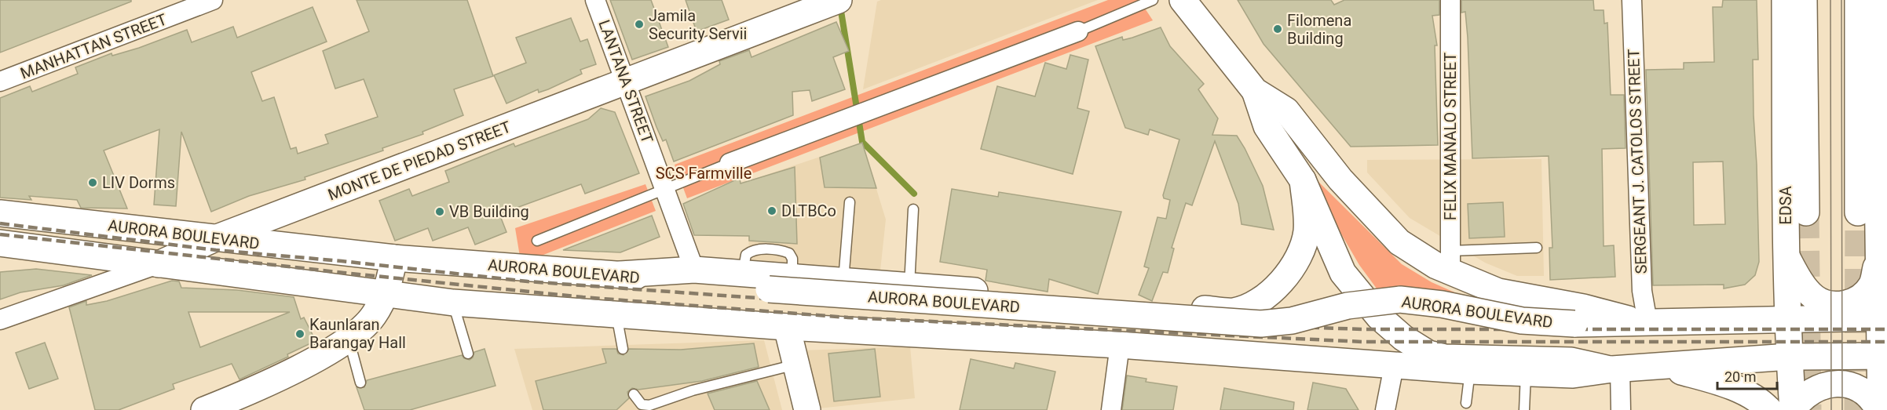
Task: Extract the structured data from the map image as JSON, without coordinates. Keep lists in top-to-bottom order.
{
  "streets": {
    "main road": ["MONTE DE PIEDAD STREET", "EDSA", "AURORA BOULEVARD"],
    "street": [
      "MANHATTAN STREET",
      "LANTANA STREET",
      "FELIX MANALO STREET",
      "SERGEANT J. CATOLOS STREET"
    ]
  },
  "crossings": [
    ["LANTANA STREET", "MONTE DE PIEDAD STREET"],
    ["MONTE DE PIEDAD STREET", "AURORA BOULEVARD"],
    ["SERGEANT J. CATOLOS STREET", "AURORA BOULEVARD"],
    ["EDSA", "AURORA BOULEVARD"]
  ],
  "parks": ["SCS Farmville"],
  "places": [
    "Jamila Security Servii",
    "Filomena Building",
    "LIV Dorms",
    "DLTBCo",
    "VB Building",
    "Kaunlaran Barangay Hall"
  ],
  "scale_bar": "20 m"
}
